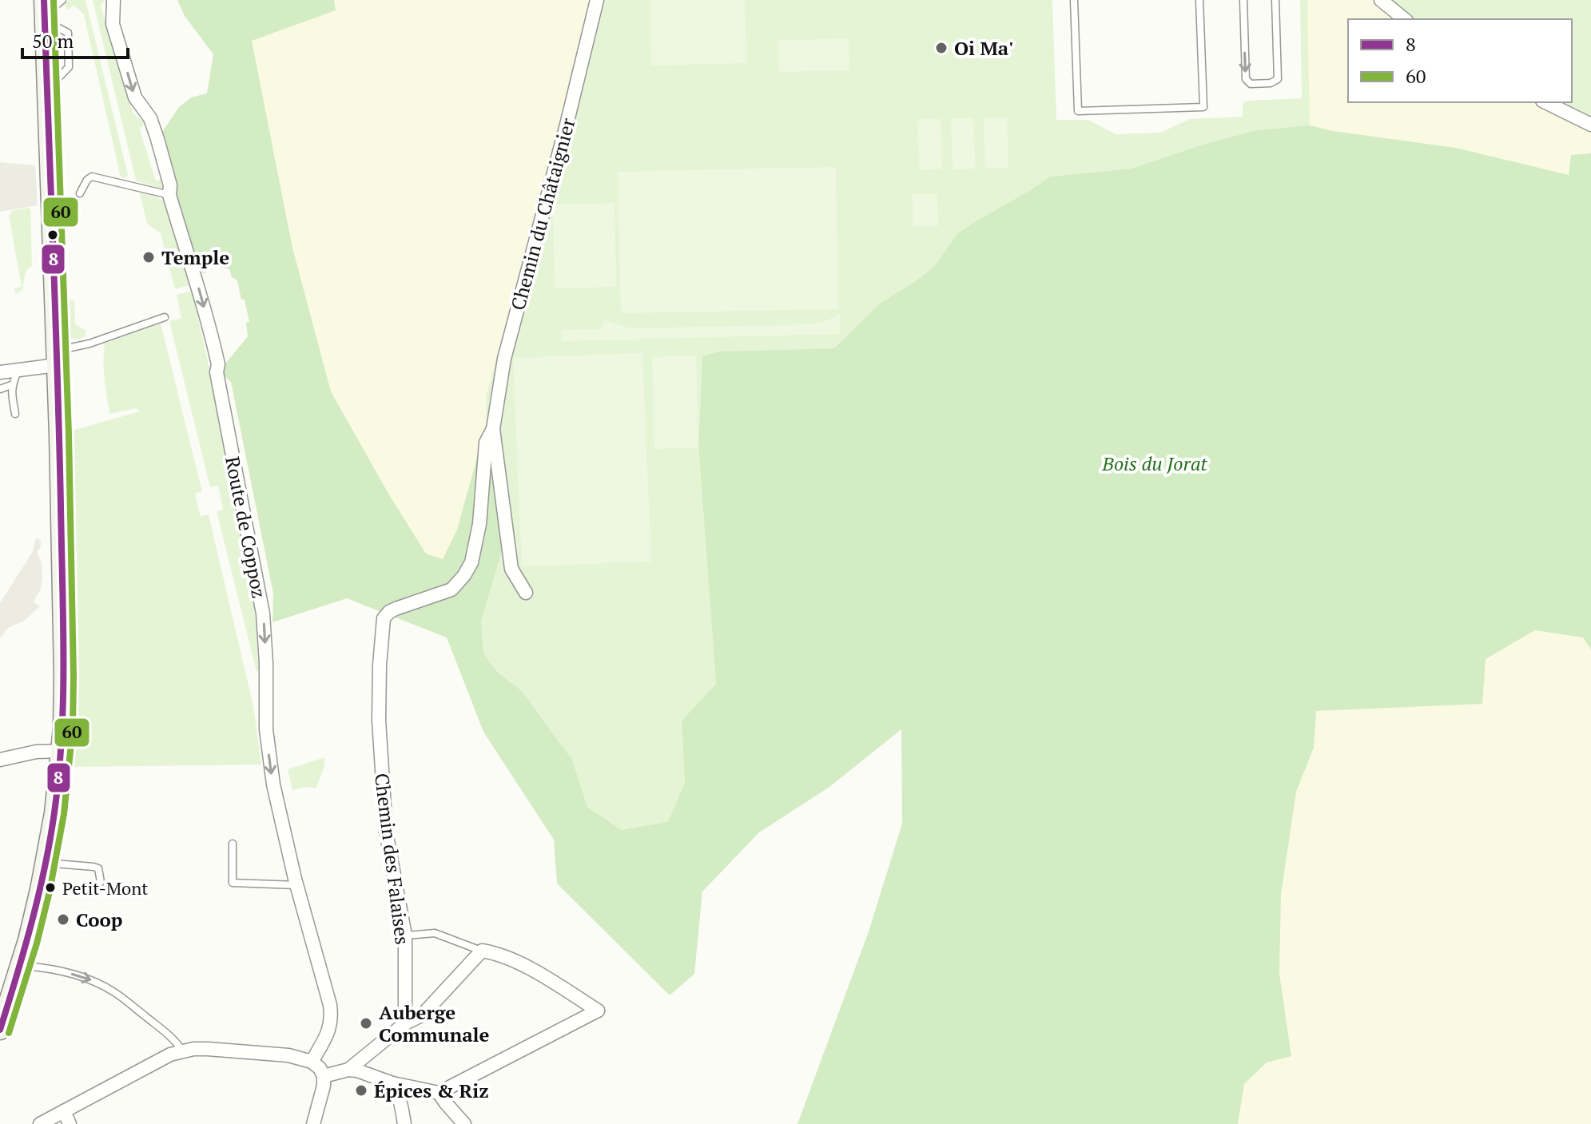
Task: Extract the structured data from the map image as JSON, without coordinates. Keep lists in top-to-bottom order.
{
  "streets": {
    "street": ["Chemin du Châtaignier", "Route de Coppoz", "Chemin des Falaises"]
  },
  "crossings": [
    ["Chemin du Châtaignier", "Chemin des Falaises"]
  ],
  "one_way": ["Route de Coppoz"],
  "parks": ["Bois du Jorat"],
  "places": [
    "Oi Ma'",
    "Temple",
    "Petit-Mont",
    "Coop",
    "Auberge Communale",
    "Épices & Riz"
  ],
  "lines": ["transit line 8", "transit line 60"],
  "legend": ["8", "60"],
  "scale_bar": "50 m"
}
